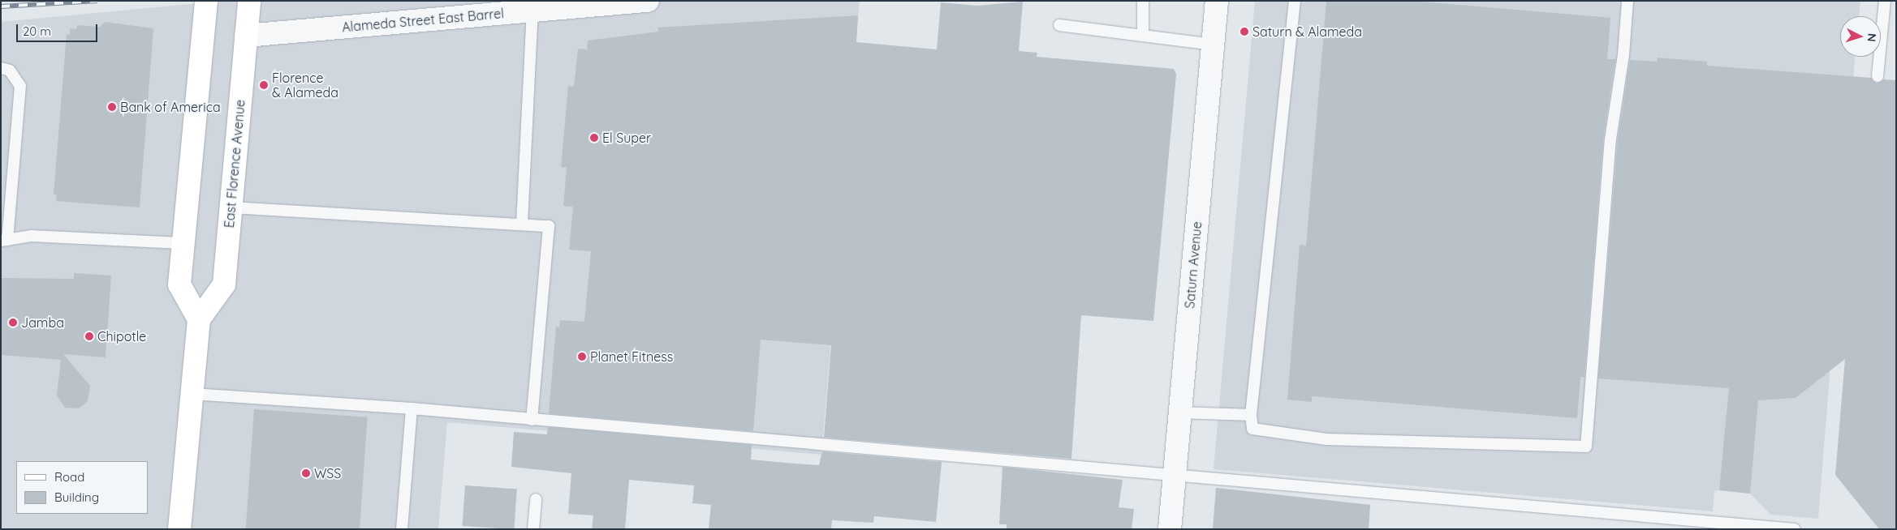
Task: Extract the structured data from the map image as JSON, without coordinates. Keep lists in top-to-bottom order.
{
  "streets": {
    "main road": ["East Florence Avenue"],
    "street": ["Alameda Street East Barrel", "Saturn Avenue"]
  },
  "crossings": [
    ["Alameda Street East Barrel", "East Florence Avenue"]
  ],
  "places": [
    "Saturn & Alameda",
    "Florence & Alameda",
    "Bank of America",
    "El Super",
    "Jamba",
    "Chipotle",
    "Planet Fitness",
    "WSS"
  ],
  "legend": ["Road", "Building"],
  "scale_bar": "20 m",
  "north": "right"
}
